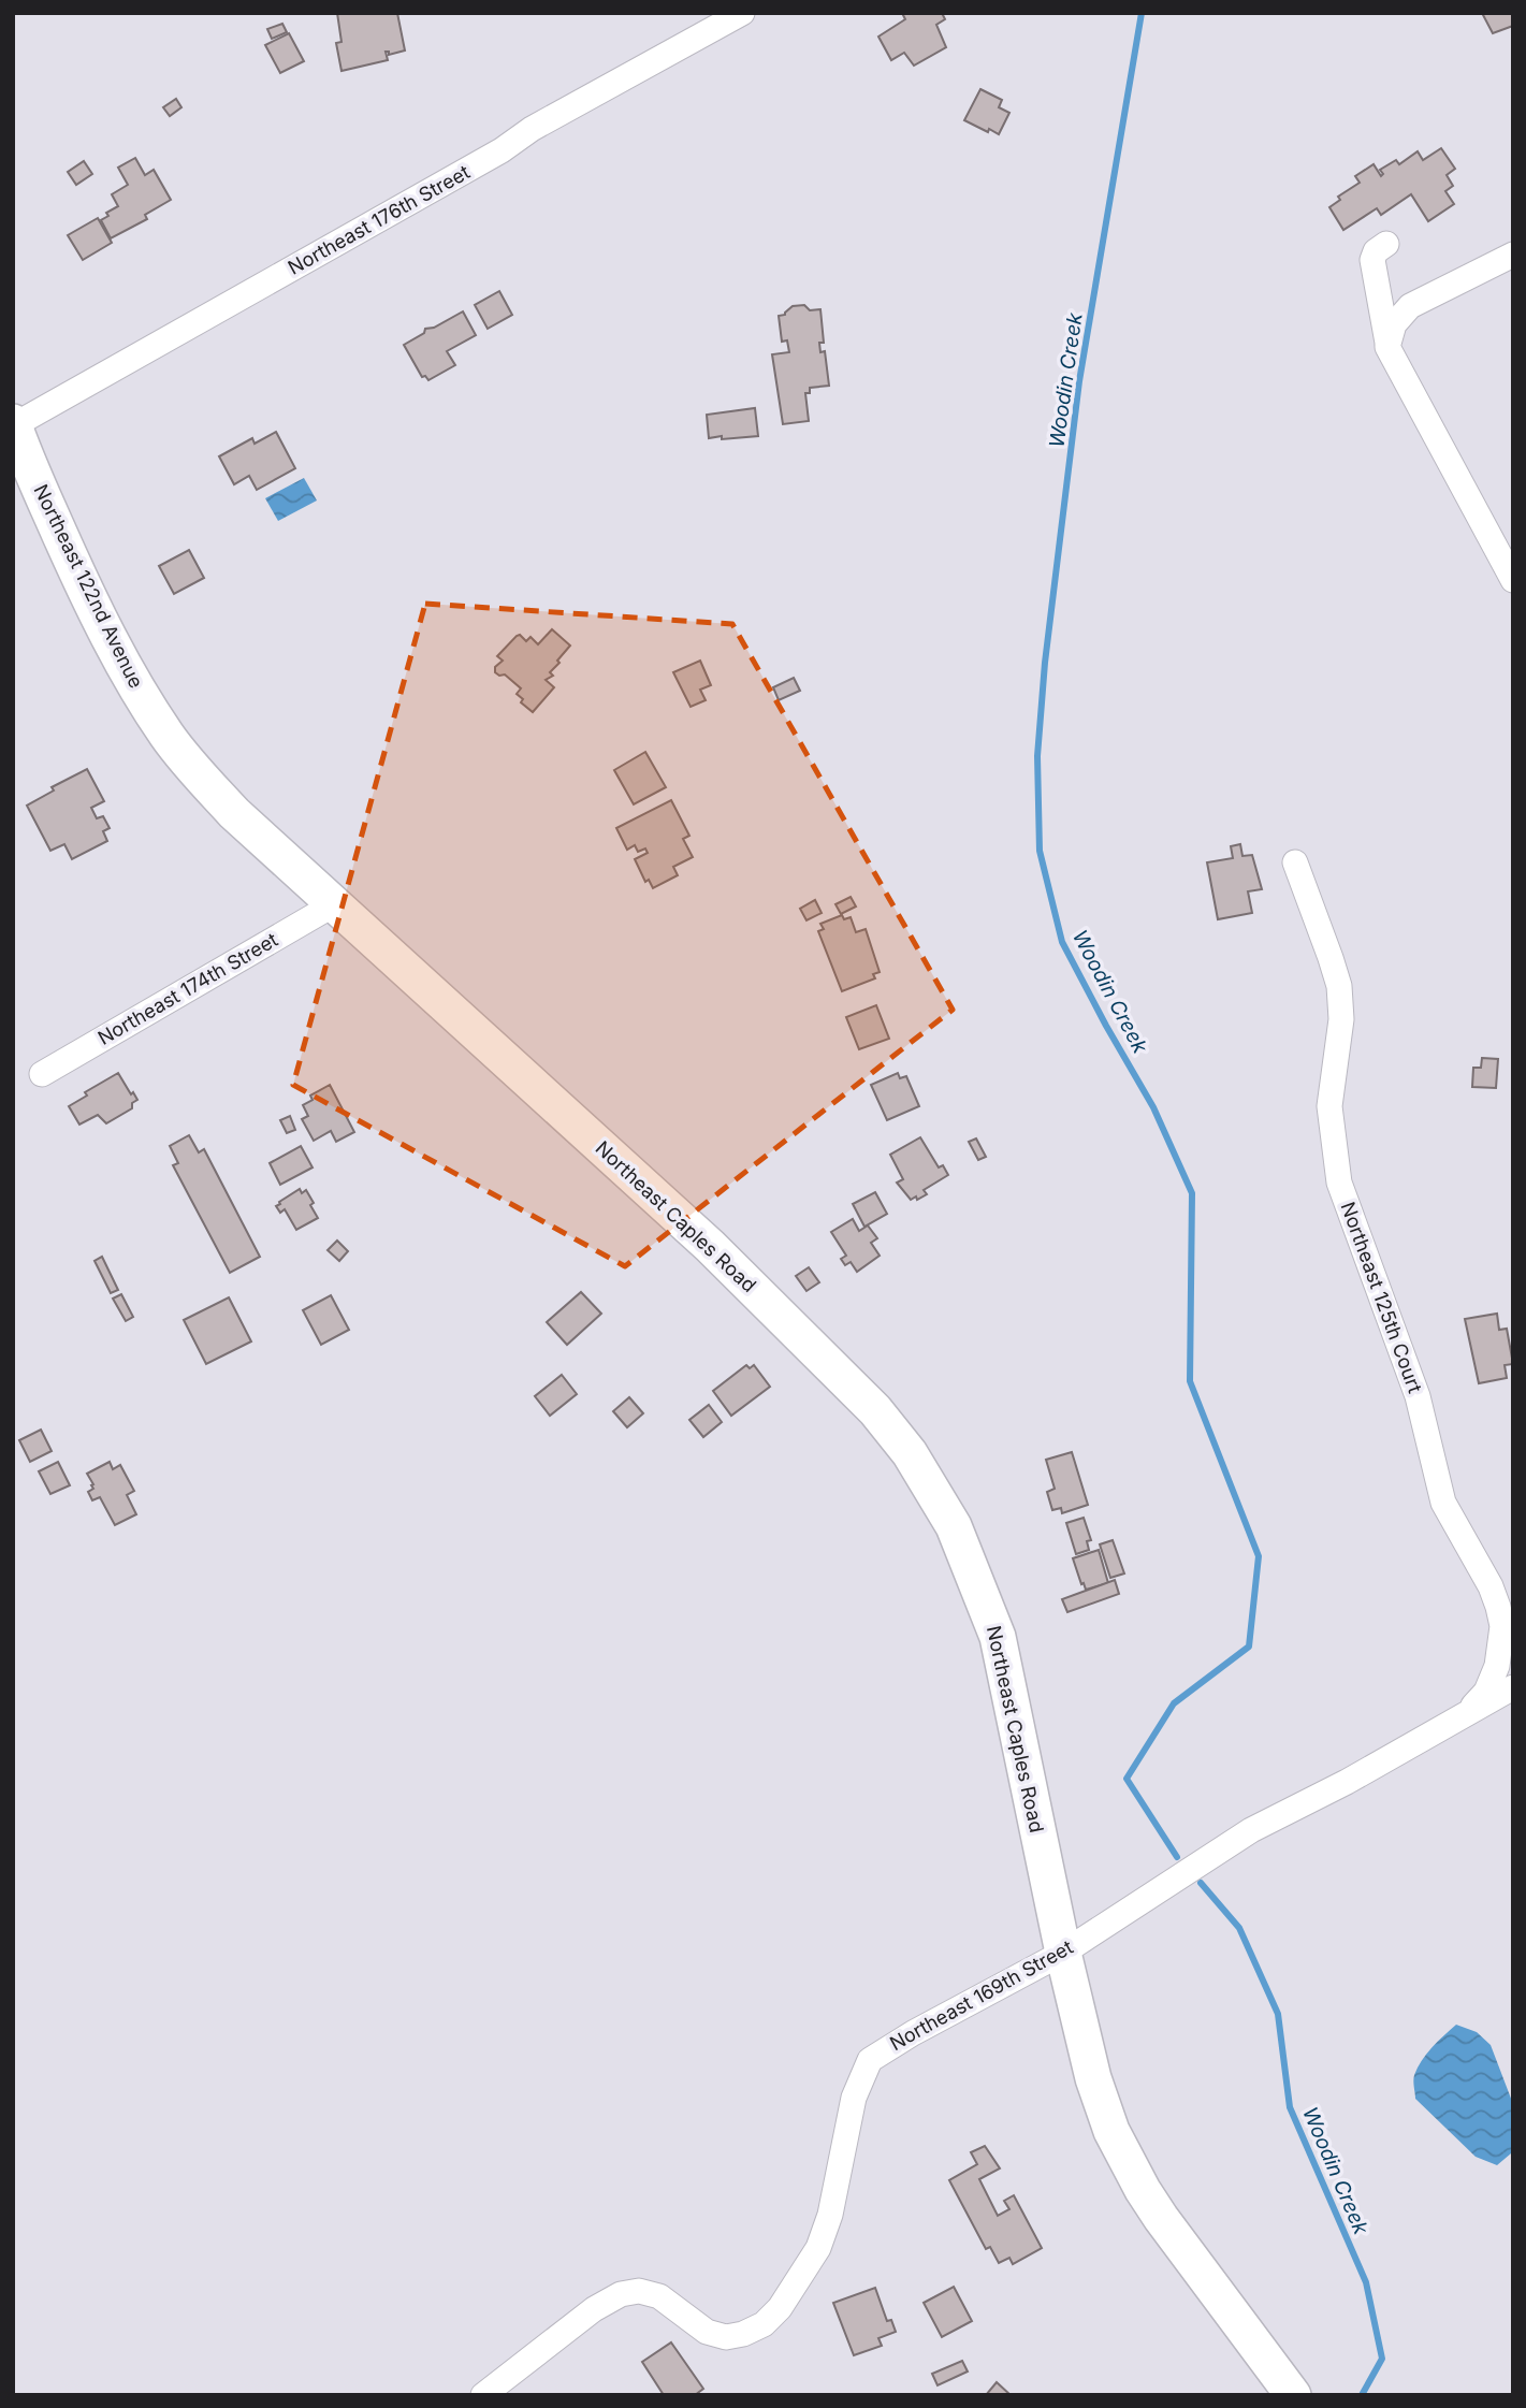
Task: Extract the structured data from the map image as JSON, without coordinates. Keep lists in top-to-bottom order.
{
  "streets": {
    "main road": ["Northeast 122nd Avenue", "Northeast Caples Road"],
    "street": [
      "Northeast 176th Street",
      "Northeast 174th Street",
      "Northeast 125th Court",
      "Northeast 169th Street"
    ]
  },
  "crossings": [
    ["Northeast 176th Street", "Northeast 122nd Avenue"],
    ["Northeast 122nd Avenue", "Northeast 174th Street"],
    ["Northeast 122nd Avenue", "Northeast Caples Road"],
    ["Northeast 174th Street", "Northeast Caples Road"],
    ["Northeast Caples Road", "Northeast 169th Street"],
    ["Northeast 125th Court", "Northeast 169th Street"]
  ],
  "water": ["Woodin Creek"]
}
